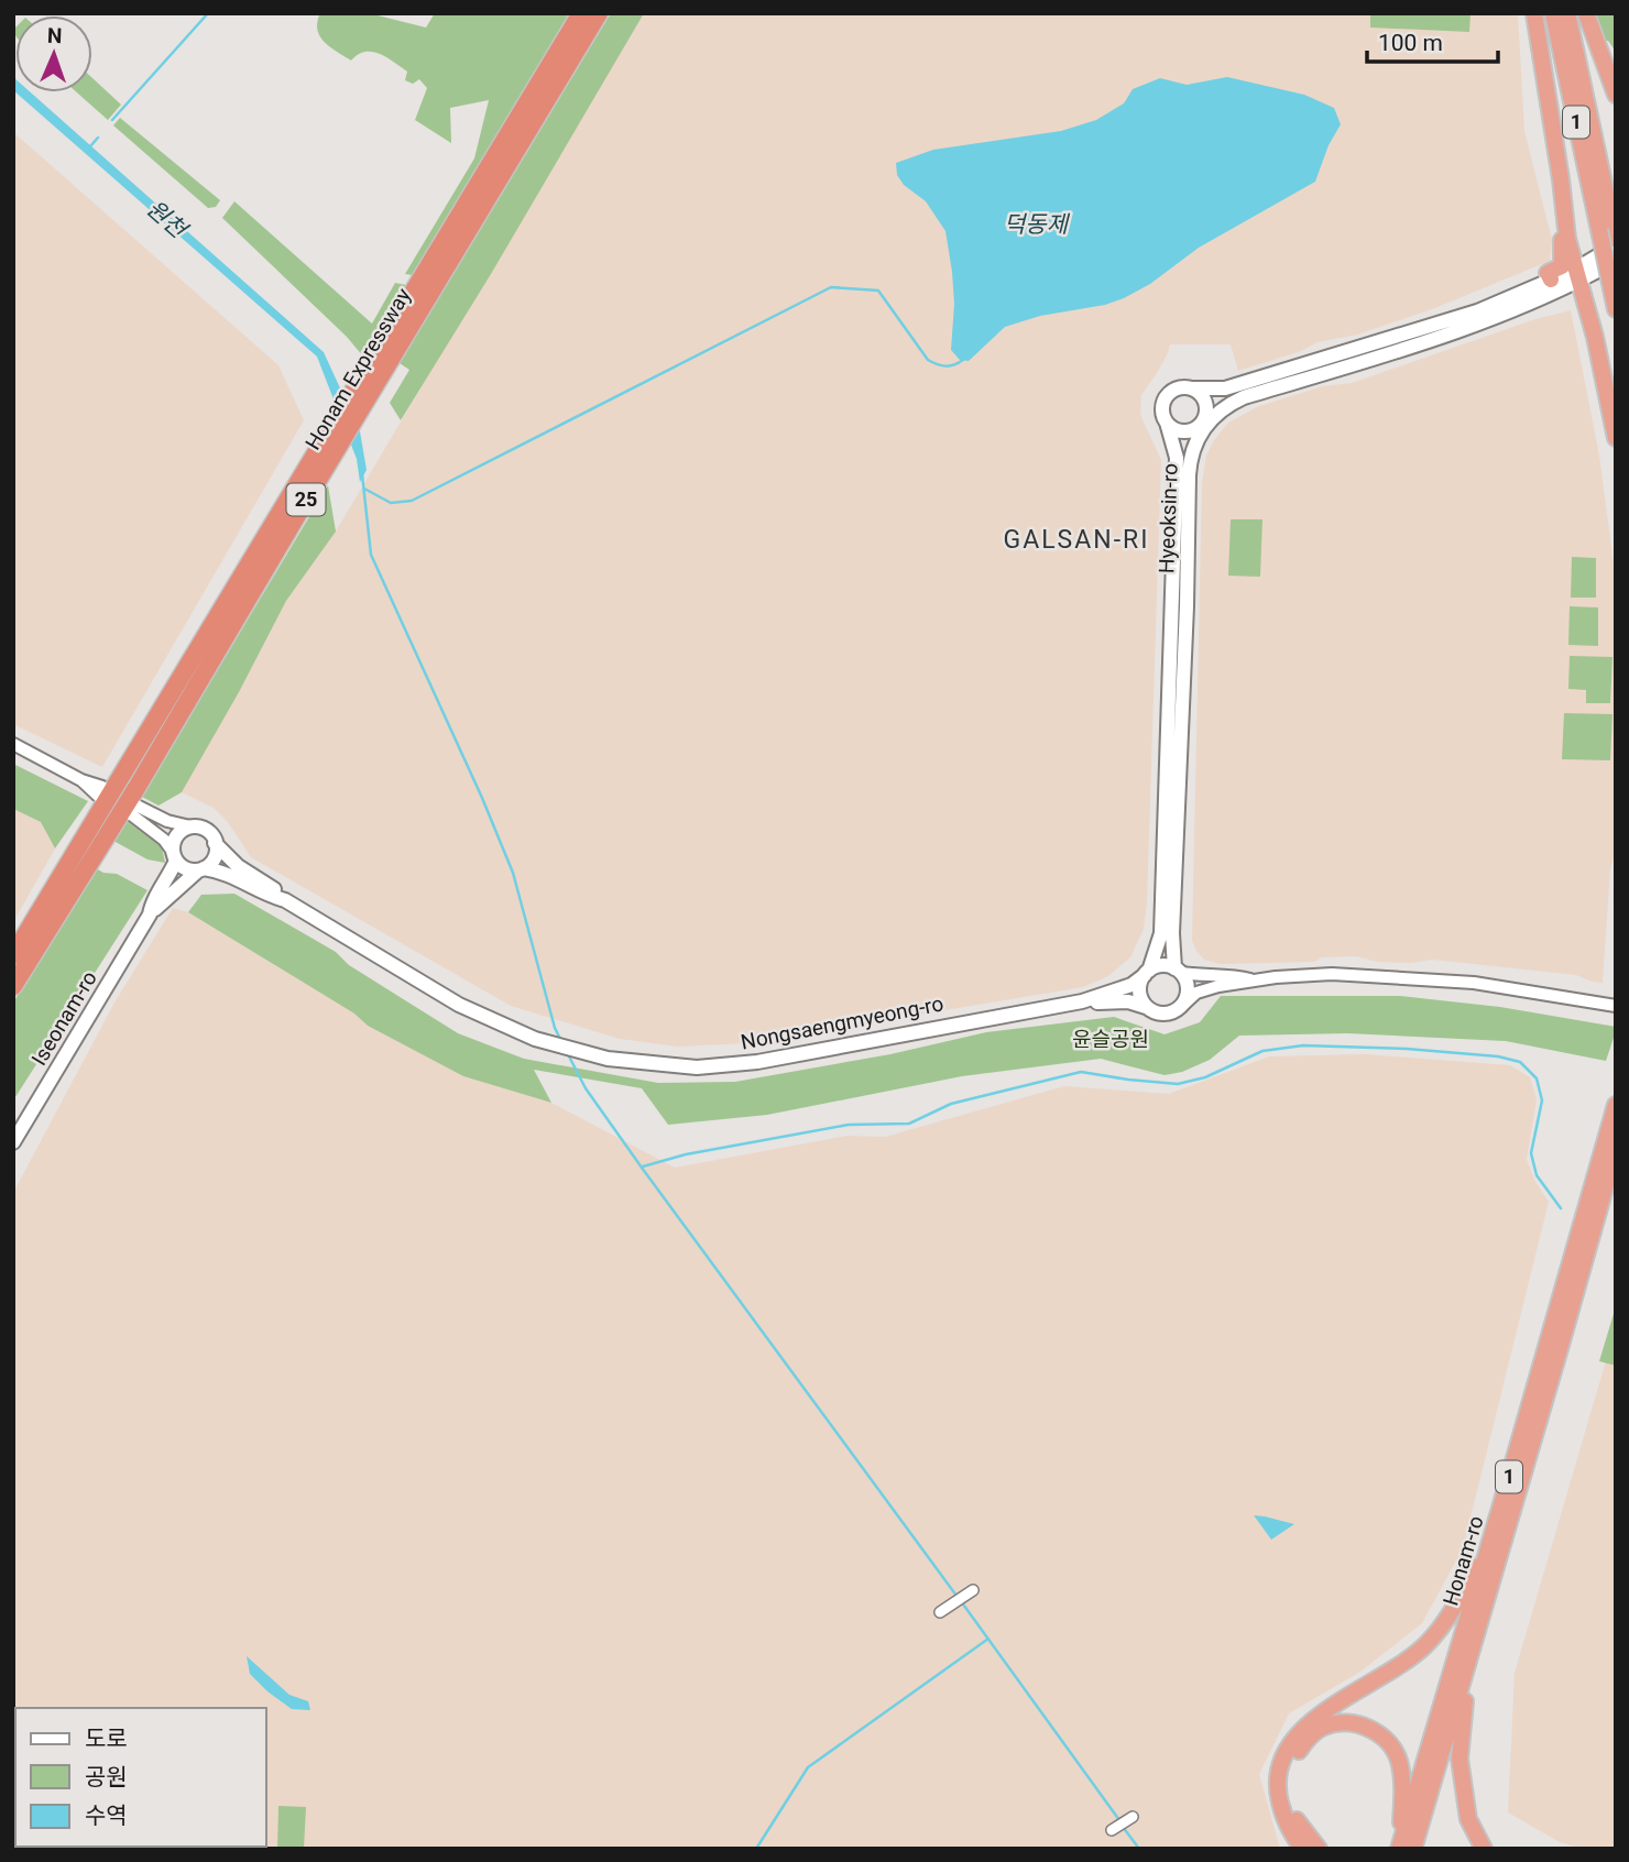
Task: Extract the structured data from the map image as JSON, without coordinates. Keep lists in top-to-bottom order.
{
  "streets": {
    "highway": [
      "1",
      "Honam Expressway",
      "25",
      "Honam-ro"
    ],
    "main road": ["Hyeoksin-ro", "Iseonam-ro", "Nongsaengmyeong-ro"]
  },
  "crossings": [
    ["1", "Hyeoksin-ro"],
    ["Hyeoksin-ro", "Nongsaengmyeong-ro"]
  ],
  "districts": ["GALSAN-RI"],
  "water": ["원천", "덕동제"],
  "parks": ["윤슬공원"],
  "legend": ["도로", "공원", "수역"],
  "scale_bar": "100 m",
  "north": "top"
}
